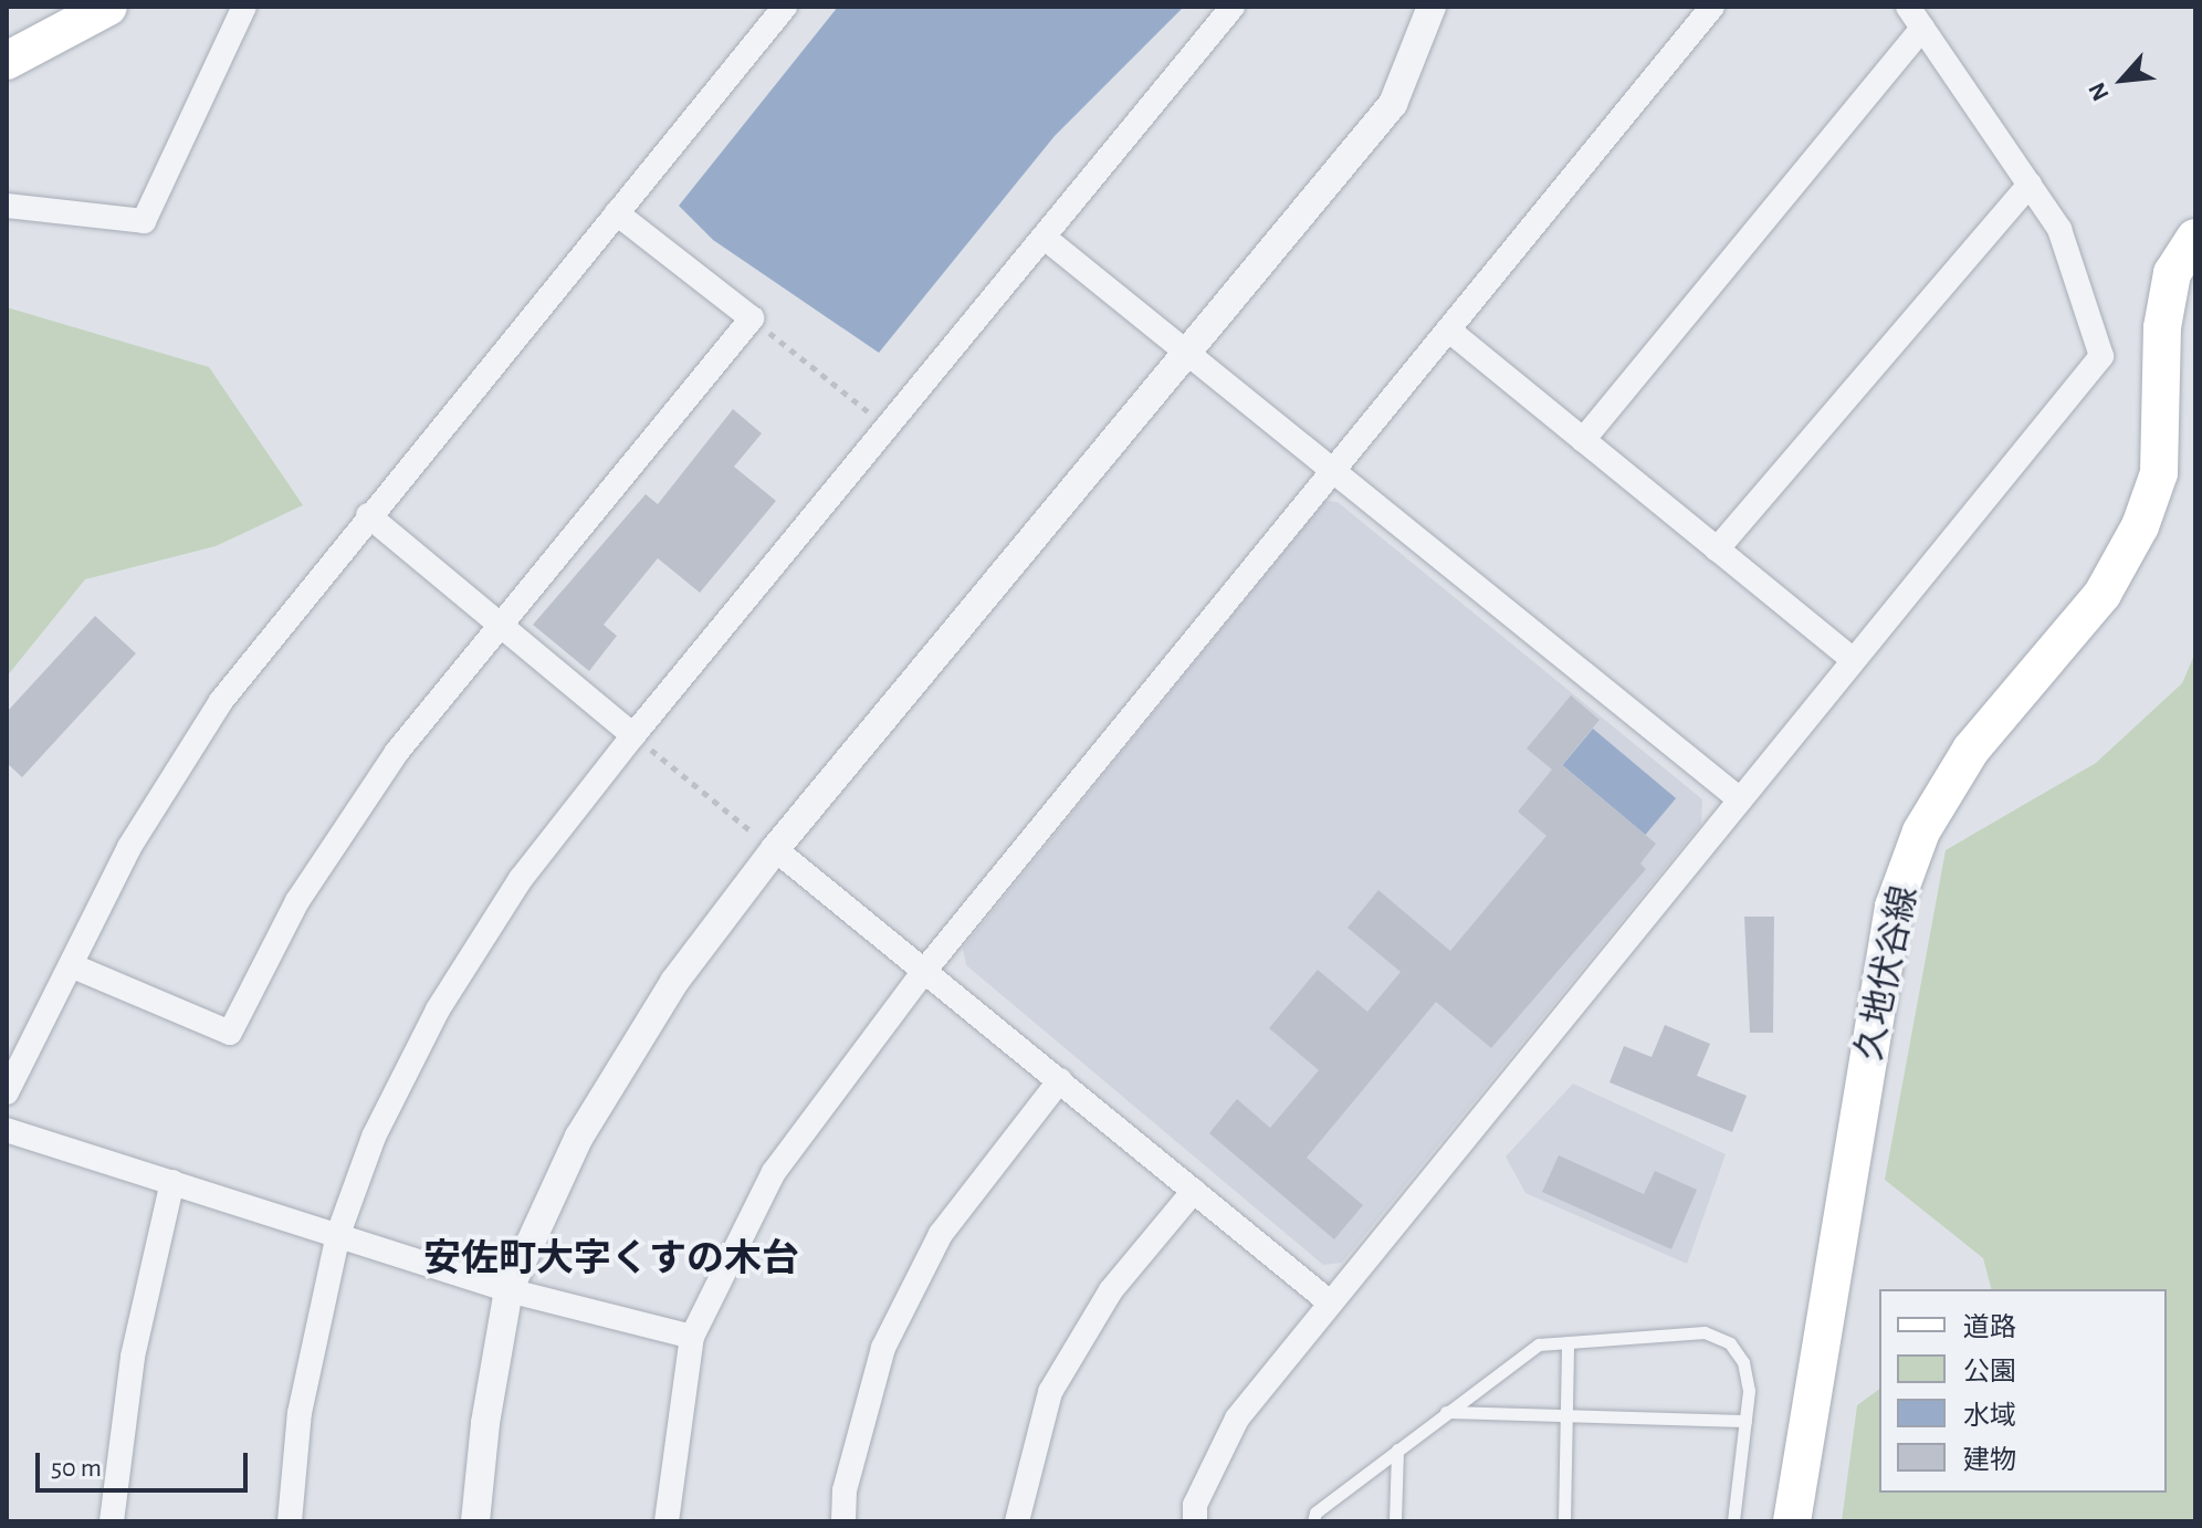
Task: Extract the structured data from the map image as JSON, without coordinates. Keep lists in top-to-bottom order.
{
  "streets": {
    "main road": ["久地伏谷線"]
  },
  "districts": ["安佐町大字くすの木台"],
  "legend": [
    "道路",
    "公園",
    "水域",
    "建物"
  ],
  "scale_bar": "50 m",
  "north": "bottom left"
}
